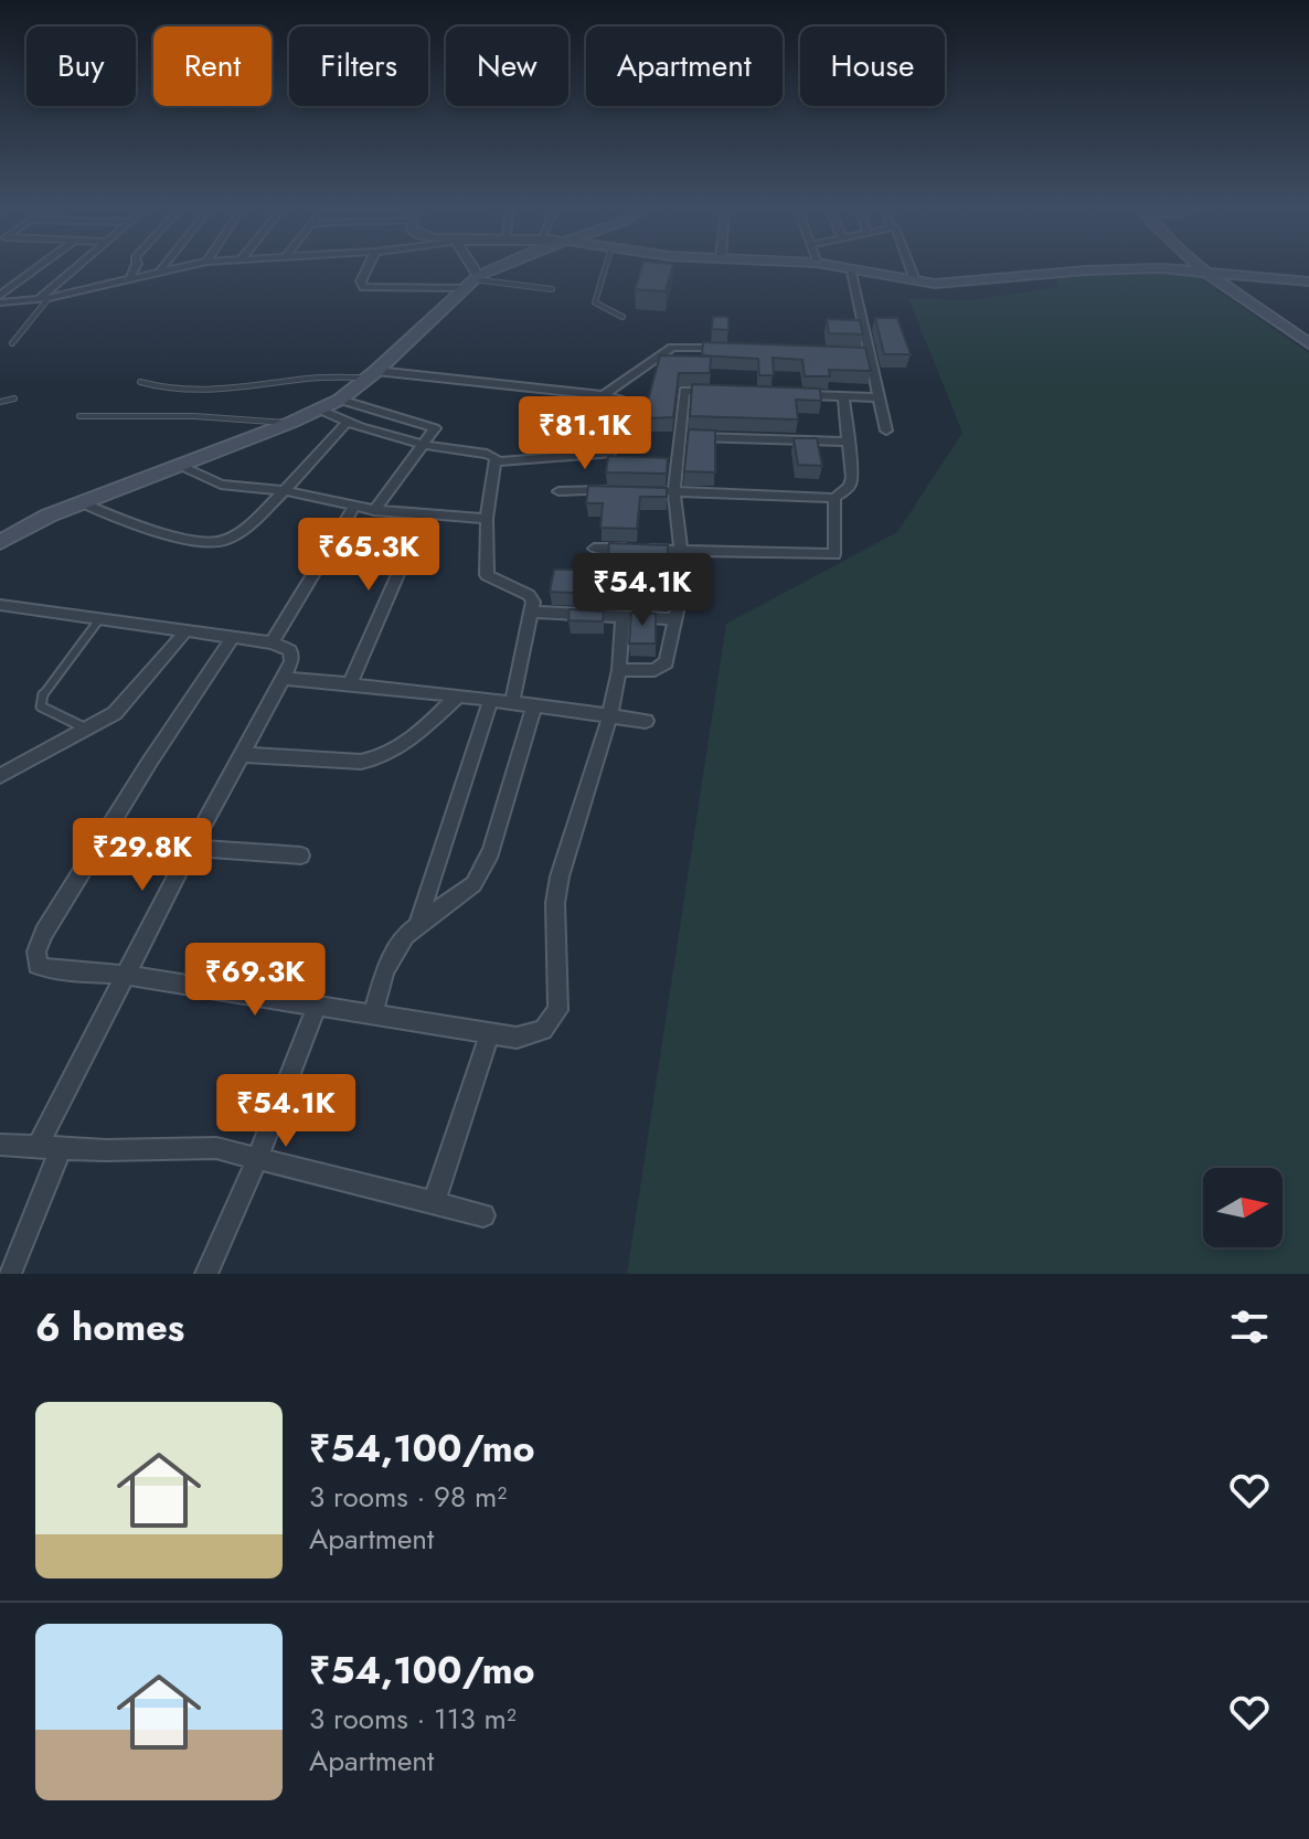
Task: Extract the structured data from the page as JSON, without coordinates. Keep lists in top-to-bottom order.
{
  "north": "right",
  "page": {
    "chip": [
      "Buy",
      "Rent",
      "Filters",
      "New",
      "Apartment",
      "House"
    ],
    "price": [
      "₹81.1K",
      "₹65.3K",
      "₹54.1K",
      "₹29.8K",
      "₹69.3K",
      "₹54.1K"
    ],
    "heading": "6 homes",
    "list": [
      {
        "name": "₹54,100/mo",
        "note": "3 rooms · 98 m² · Apartment"
      },
      {
        "name": "₹54,100/mo",
        "note": "3 rooms · 113 m² · Apartment"
      }
    ]
  }
}
